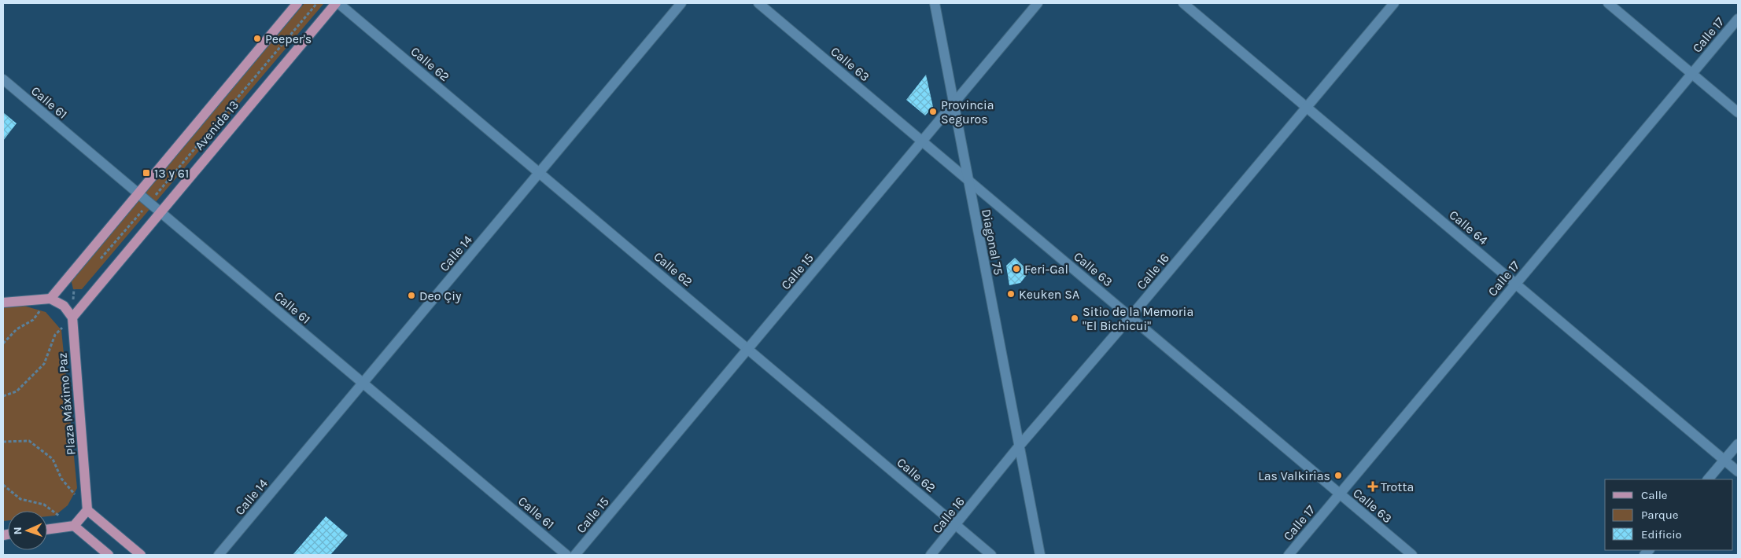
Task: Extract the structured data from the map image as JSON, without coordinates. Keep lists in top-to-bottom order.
{
  "streets": {
    "main road": ["Avenida 13", "Plaza Máximo Paz"],
    "street": [
      "Calle 17",
      "Calle 62",
      "Calle 63",
      "Calle 61",
      "Calle 64",
      "Diagonal 75",
      "Calle 14",
      "Calle 15",
      "Calle 16"
    ]
  },
  "crossings": [
    ["Calle 17", "Calle 63"],
    ["Calle 17", "Calle 64"],
    ["Calle 62", "Avenida 13"],
    ["Calle 62", "Calle 14"],
    ["Calle 62", "Calle 15"],
    ["Calle 62", "Calle 16"],
    ["Calle 63", "Diagonal 75"],
    ["Calle 63", "Calle 15"],
    ["Calle 63", "Calle 16"],
    ["Calle 61", "Avenida 13"],
    ["Calle 61", "Calle 14"],
    ["Avenida 13", "Plaza Máximo Paz"],
    ["Calle 64", "Calle 16"],
    ["Diagonal 75", "Calle 15"],
    ["Diagonal 75", "Calle 16"]
  ],
  "places": {
    "other": [
      "Peeper's",
      "Provincia Seguros",
      "Feri-Gal",
      "Keuken SA",
      "Deo Çiy",
      "Sitio de la Memoria \"El Bichicui\"",
      "Las Valkirias"
    ],
    "transit": ["13 y 61"],
    "health": ["Trotta"]
  },
  "legend": ["Calle", "Parque", "Edificio"],
  "north": "left"
}
